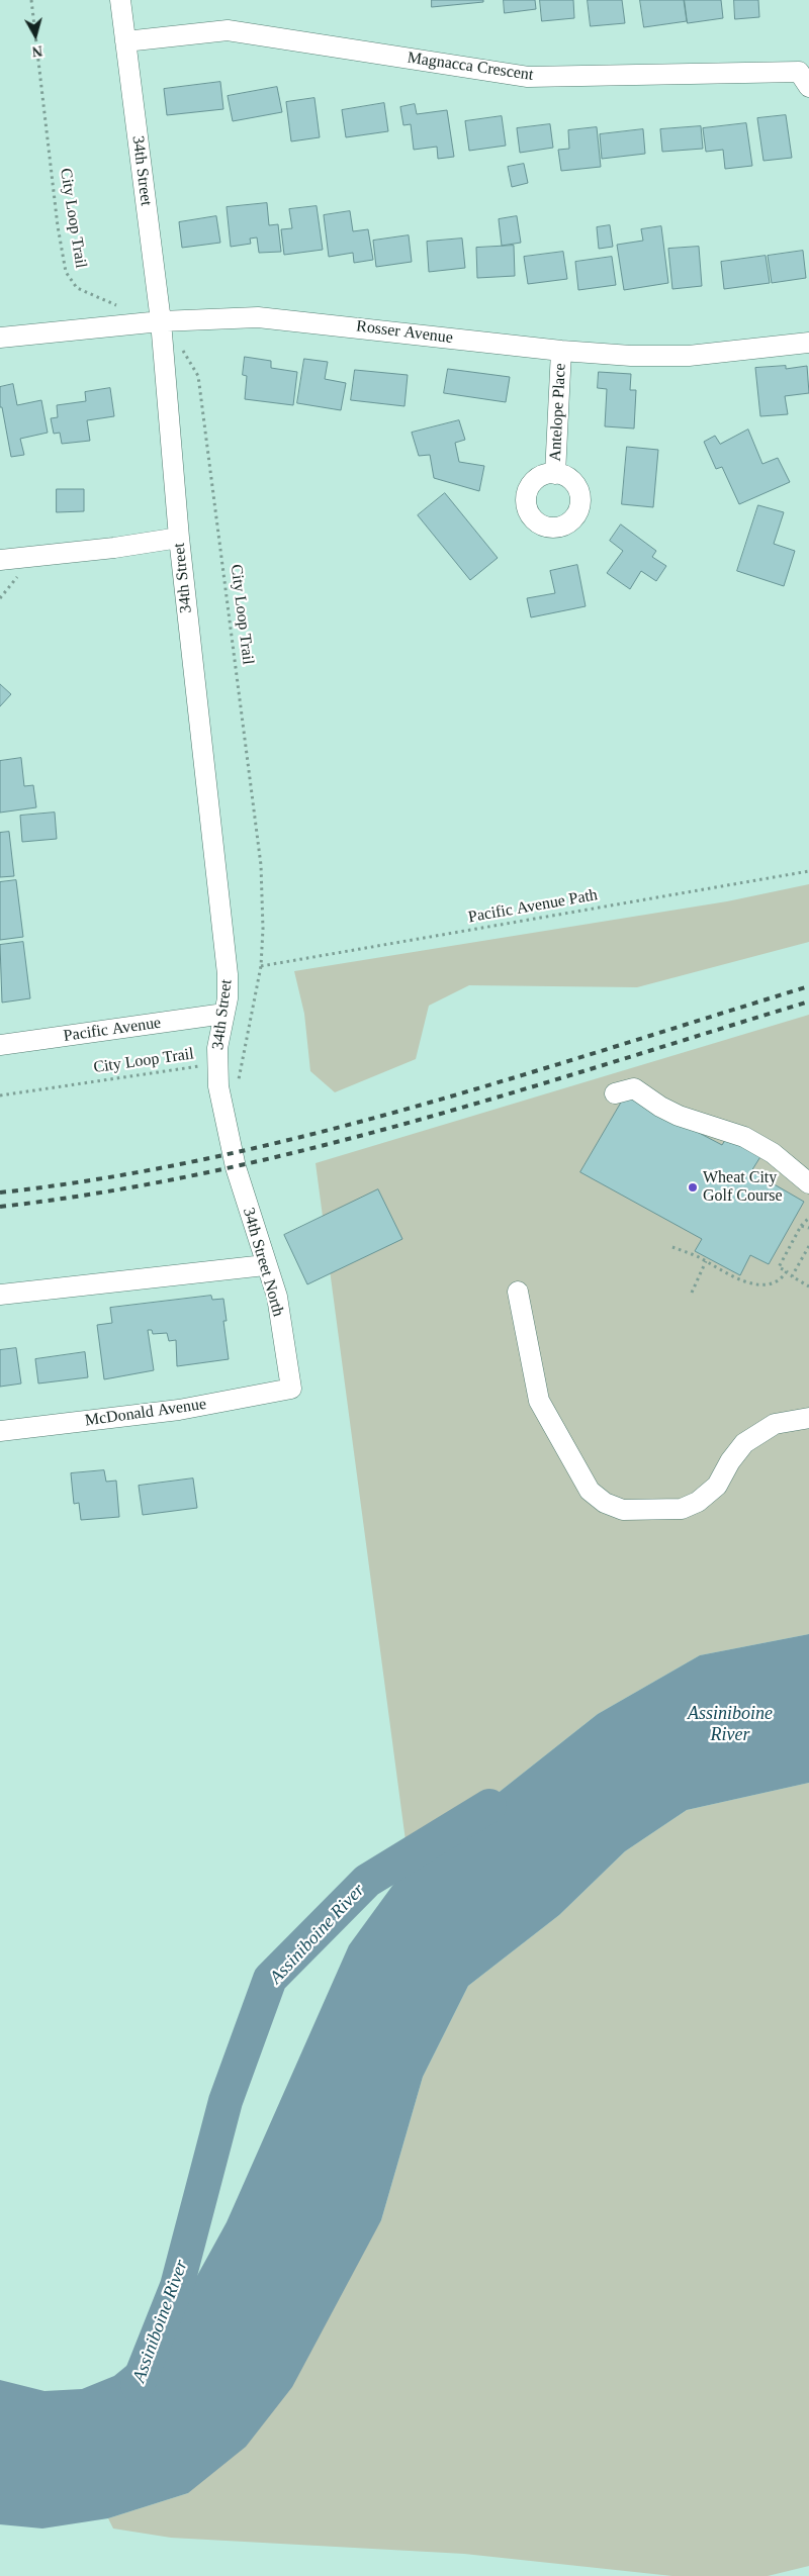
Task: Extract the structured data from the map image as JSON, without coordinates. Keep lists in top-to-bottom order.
{
  "streets": {
    "street": [
      "Magnacca Crescent",
      "34th Street",
      "Rosser Avenue",
      "Antelope Place",
      "Pacific Avenue",
      "34th Street North",
      "McDonald Avenue"
    ],
    "path": ["City Loop Trail", "Pacific Avenue Path"]
  },
  "crossings": [
    ["Magnacca Crescent", "34th Street"],
    ["34th Street", "City Loop Trail"],
    ["34th Street", "Rosser Avenue"],
    ["34th Street", "Pacific Avenue"],
    ["34th Street", "34th Street North"],
    ["City Loop Trail", "Pacific Avenue Path"],
    ["Rosser Avenue", "Antelope Place"],
    ["34th Street North", "McDonald Avenue"]
  ],
  "water": ["Assiniboine River"],
  "places": ["Wheat City Golf Course"],
  "north": "bottom"
}
